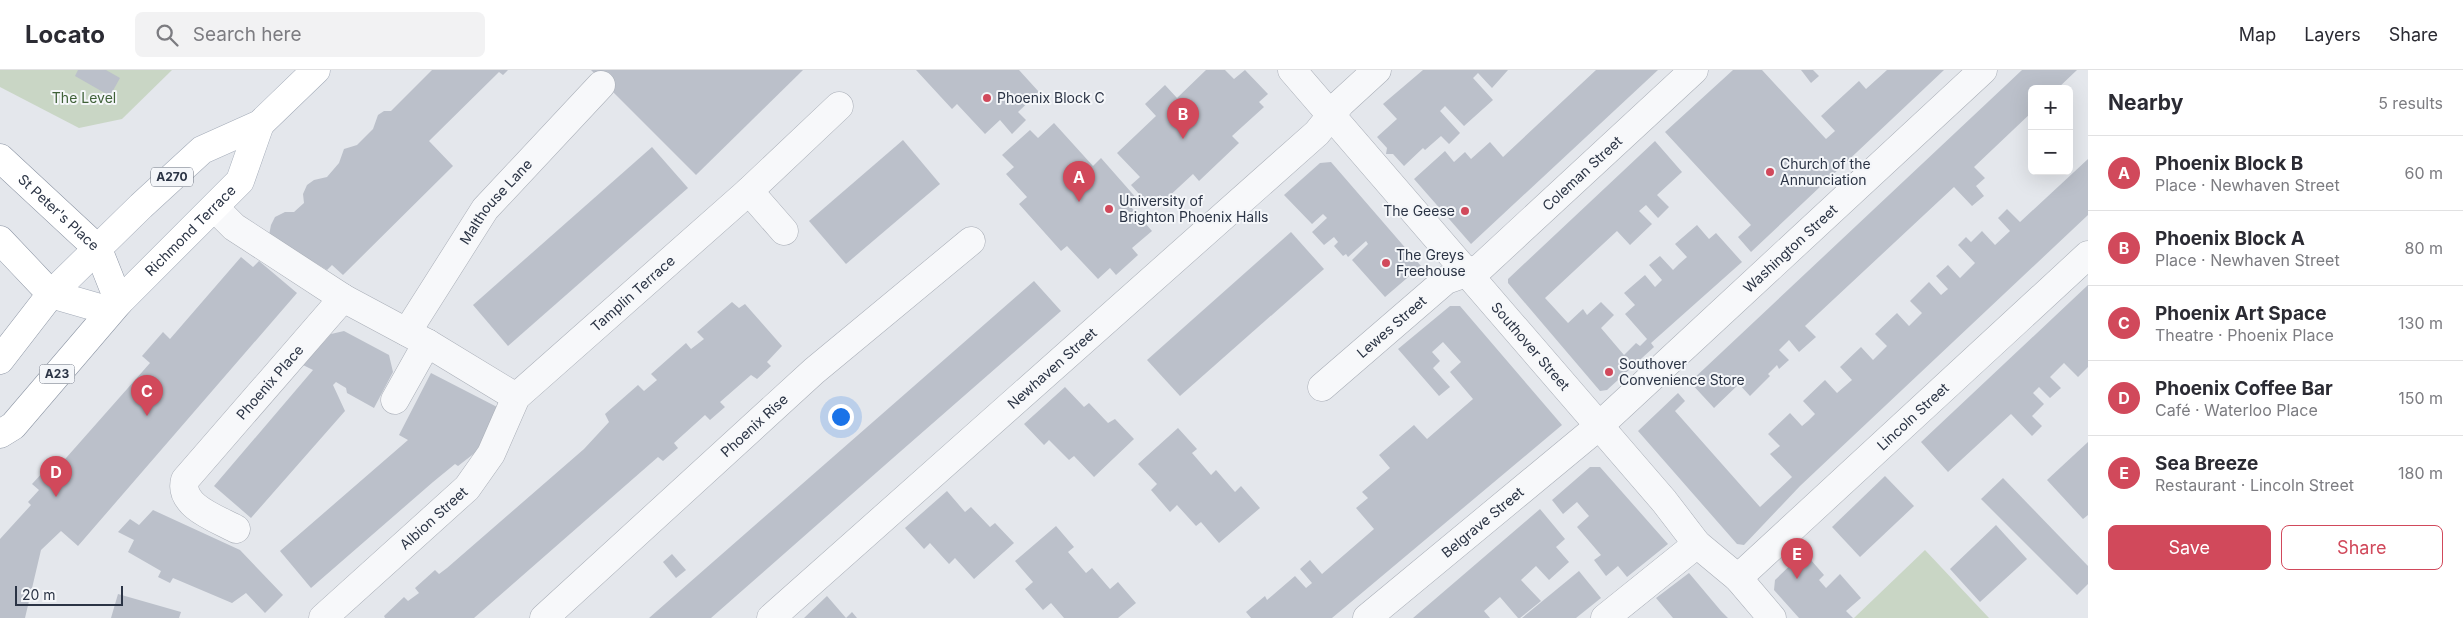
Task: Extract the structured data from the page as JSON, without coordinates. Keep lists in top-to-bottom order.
{
  "streets": {
    "main road": [
      "A270",
      "St Peter's Place",
      "Richmond Terrace",
      "A23"
    ],
    "street": [
      "Coleman Street",
      "Malthouse Lane",
      "Washington Street",
      "Tamplin Terrace",
      "Lewes Street",
      "Southover Street",
      "Newhaven Street",
      "Phoenix Place",
      "Lincoln Street",
      "Phoenix Rise",
      "Albion Street",
      "Belgrave Street"
    ]
  },
  "crossings": [
    ["Coleman Street", "Lewes Street"],
    ["Coleman Street", "Southover Street"],
    ["A270", "St Peter's Place"],
    ["A270", "Richmond Terrace"],
    ["St Peter's Place", "Richmond Terrace"],
    ["St Peter's Place", "A23"],
    ["Richmond Terrace", "A23"],
    ["Washington Street", "Southover Street"],
    ["Washington Street", "Belgrave Street"],
    ["Tamplin Terrace", "Albion Street"],
    ["Lewes Street", "Southover Street"],
    ["Southover Street", "Newhaven Street"],
    ["Southover Street", "Lincoln Street"],
    ["Southover Street", "Belgrave Street"]
  ],
  "parks": ["The Level"],
  "places": [
    "Phoenix Block C",
    "Church of the Annunciation",
    "University of Brighton Phoenix Halls",
    "The Geese",
    "The Greys Freehouse",
    "Southover Convenience Store"
  ],
  "scale_bar": "20 m",
  "page": {
    "header": "Locato",
    "search": "Search here",
    "nav": ["Map", "Layers", "Share"],
    "heading": ["Nearby", "5 results"],
    "map_buttons": ["+", "−"],
    "pins": [
      "B",
      "A",
      "C",
      "D",
      "E"
    ],
    "list": [
      {
        "mark": "A",
        "name": "Phoenix Block B",
        "note": "Place · Newhaven Street",
        "value": "60 m"
      },
      {
        "mark": "B",
        "name": "Phoenix Block A",
        "note": "Place · Newhaven Street",
        "value": "80 m"
      },
      {
        "mark": "C",
        "name": "Phoenix Art Space",
        "note": "Theatre · Phoenix Place",
        "value": "130 m"
      },
      {
        "mark": "D",
        "name": "Phoenix Coffee Bar",
        "note": "Café · Waterloo Place",
        "value": "150 m"
      },
      {
        "mark": "E",
        "name": "Sea Breeze",
        "note": "Restaurant · Lincoln Street",
        "value": "180 m"
      }
    ],
    "buttons": ["Save", "Share"],
    "scale": "20 m"
  }
}
